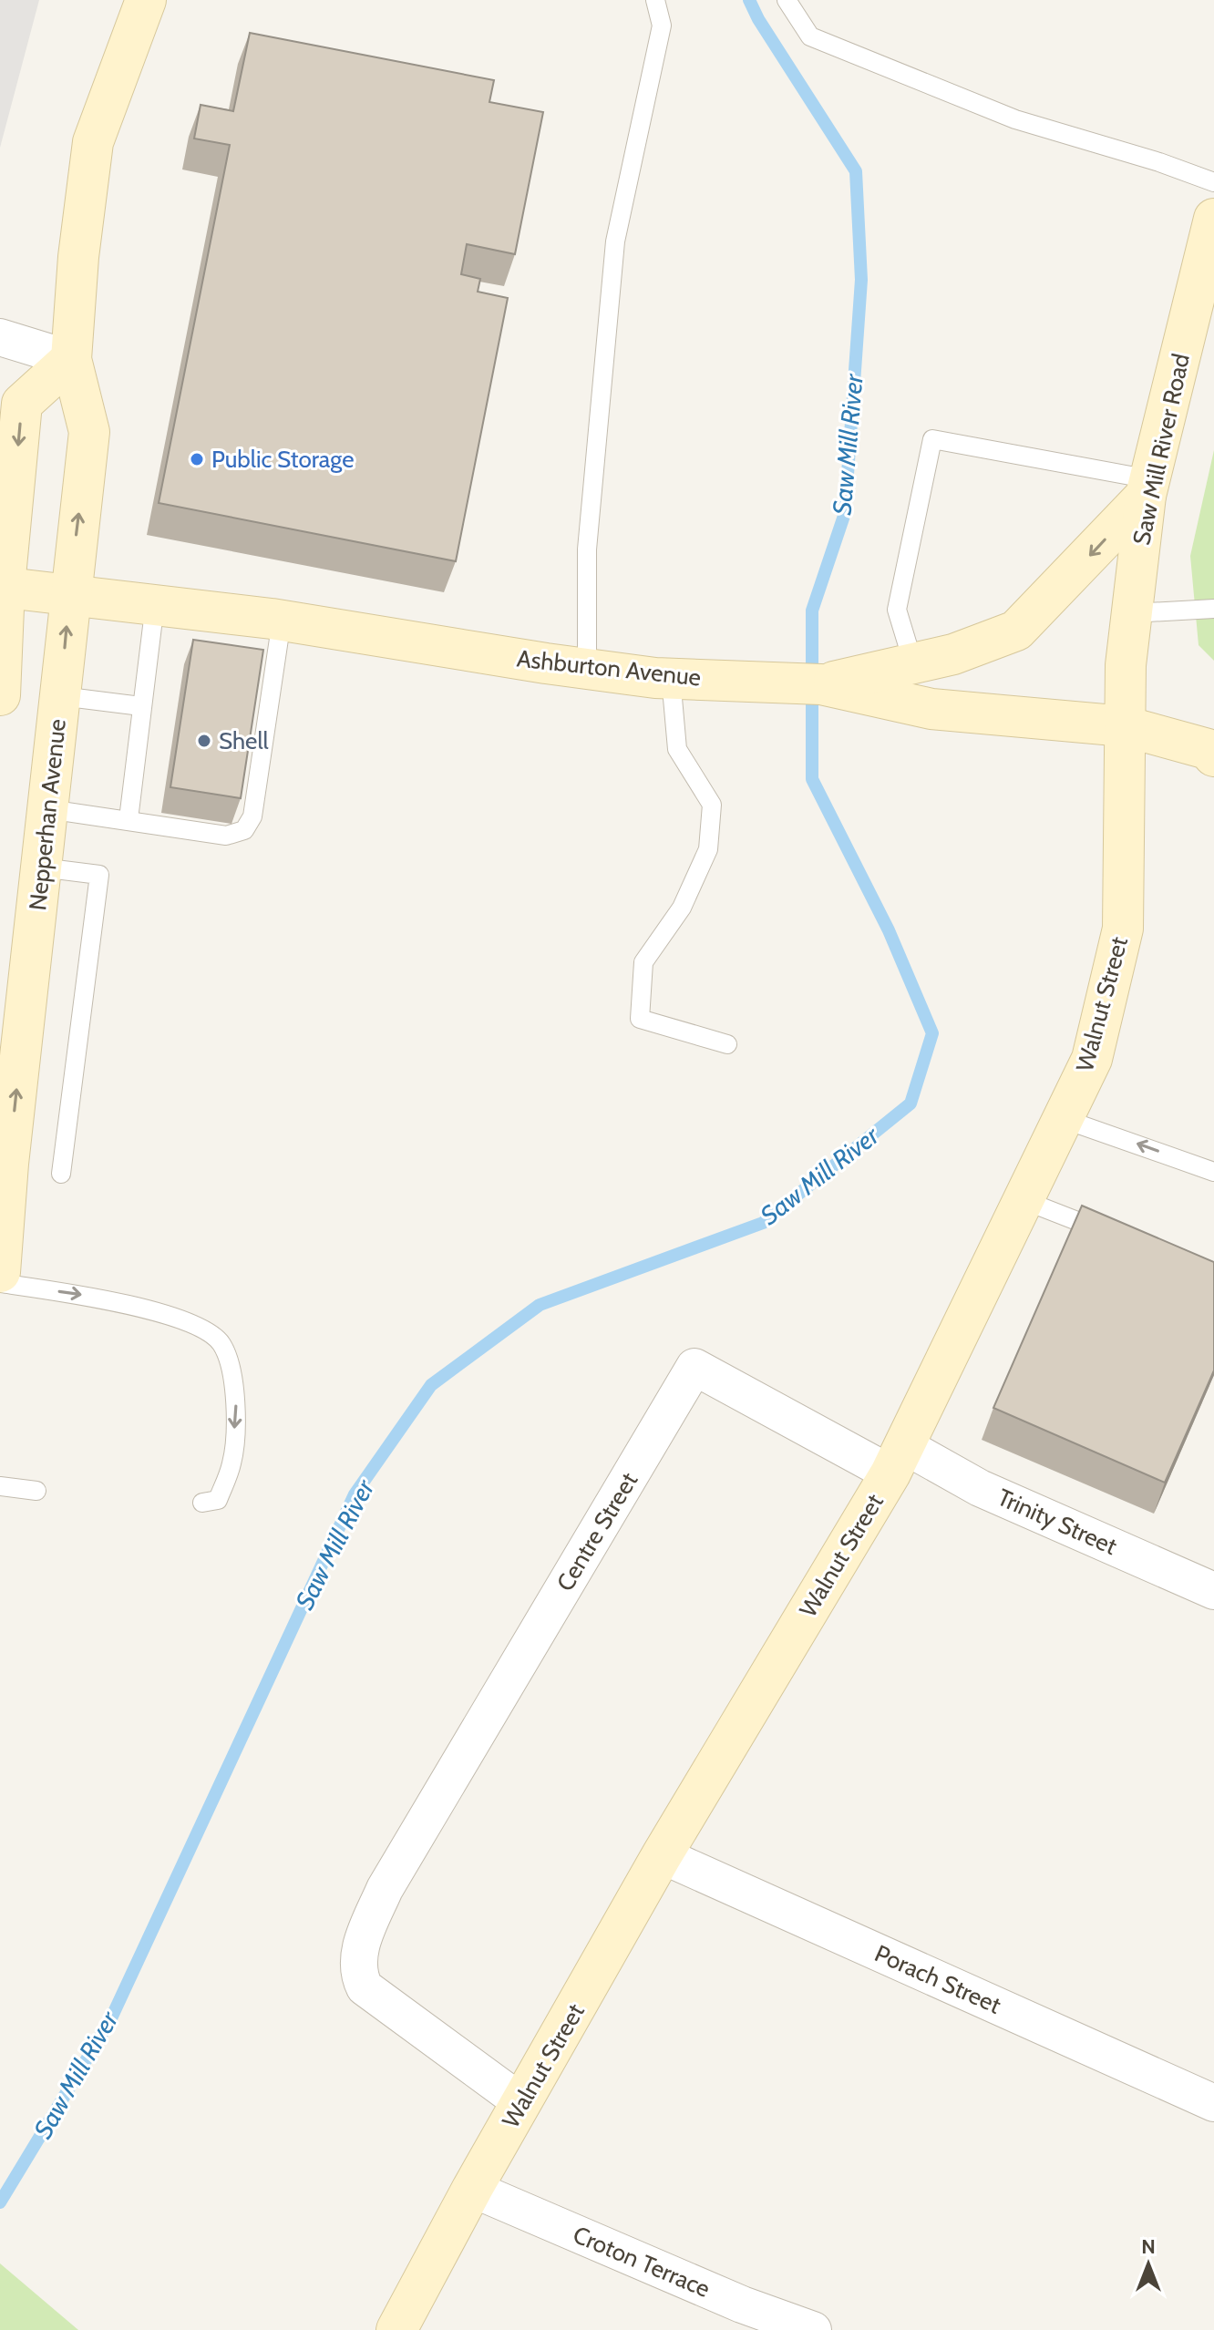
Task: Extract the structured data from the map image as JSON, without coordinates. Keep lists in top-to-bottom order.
{
  "streets": {
    "main road": [
      "Saw Mill River Road",
      "Ashburton Avenue",
      "Nepperhan Avenue",
      "Walnut Street"
    ],
    "street": [
      "Trinity Street",
      "Centre Street",
      "Porach Street",
      "Croton Terrace"
    ]
  },
  "crossings": [
    ["Saw Mill River Road", "Ashburton Avenue"],
    ["Saw Mill River Road", "Walnut Street"],
    ["Ashburton Avenue", "Nepperhan Avenue"],
    ["Ashburton Avenue", "Walnut Street"],
    ["Walnut Street", "Trinity Street"],
    ["Walnut Street", "Centre Street"],
    ["Walnut Street", "Porach Street"],
    ["Walnut Street", "Croton Terrace"],
    ["Trinity Street", "Centre Street"]
  ],
  "water": ["Saw Mill River"],
  "places": ["Public Storage", "Shell"],
  "north": "top"
}
